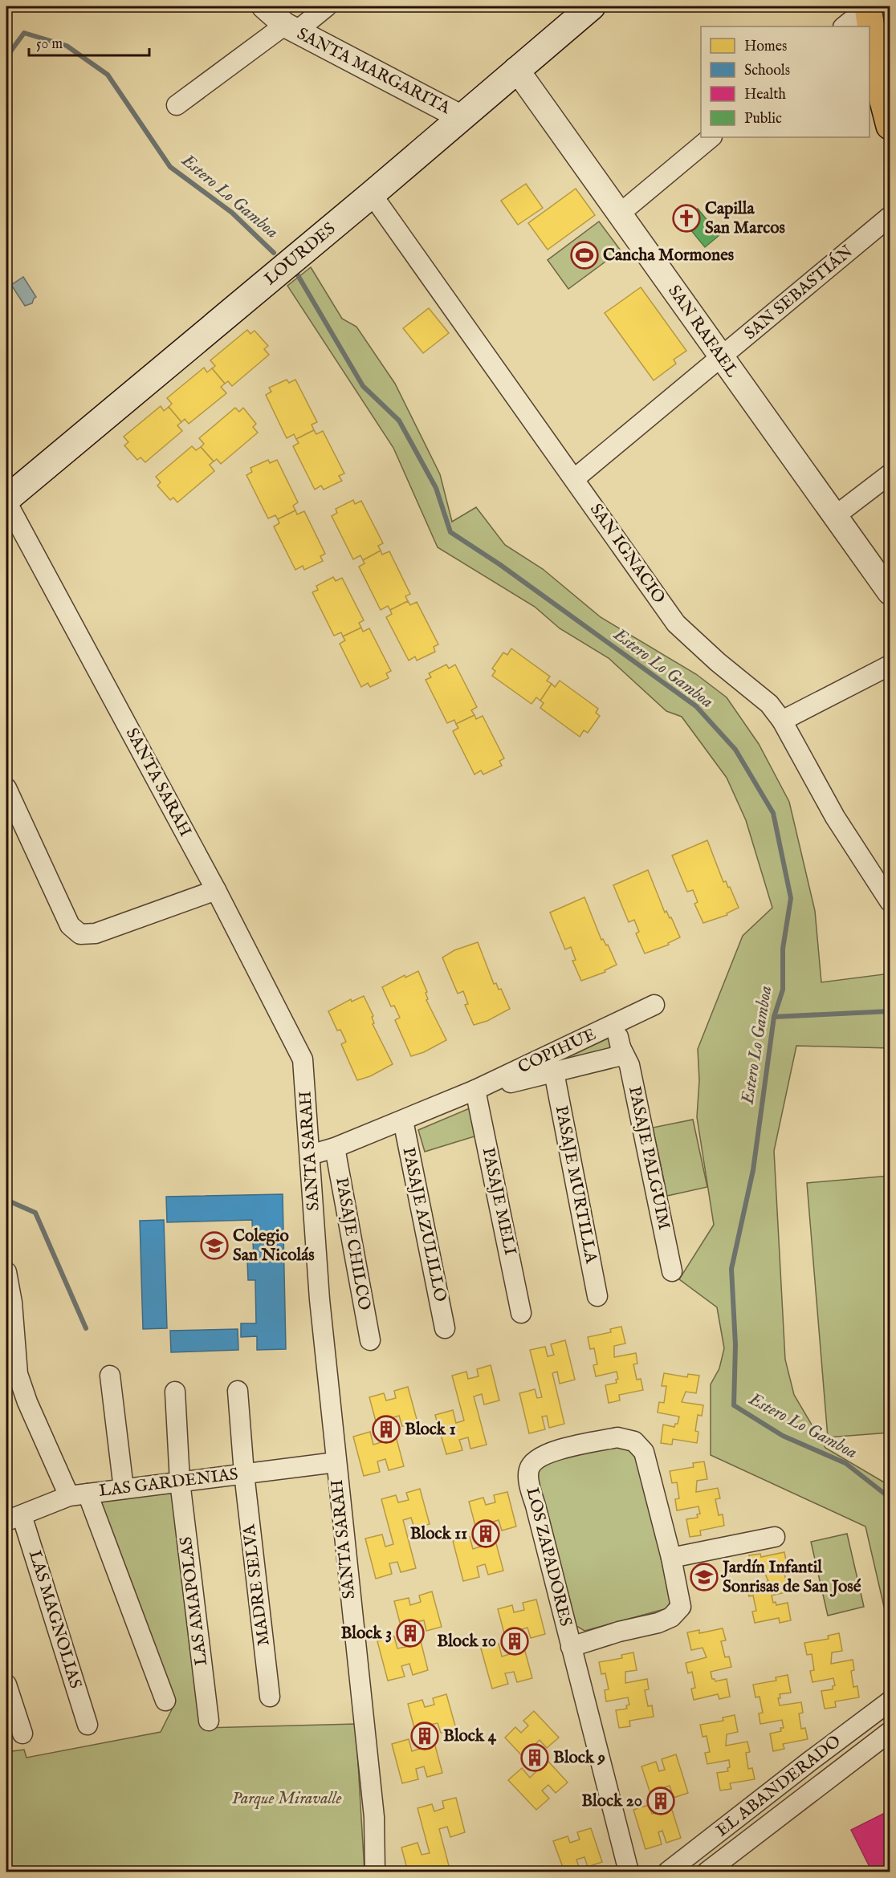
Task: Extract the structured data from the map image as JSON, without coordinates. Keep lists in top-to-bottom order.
{
  "streets": {
    "main road": ["LOURDES"],
    "street": [
      "SANTA MARGARITA",
      "SAN SEBASTIÁN",
      "SAN RAFAEL",
      "SAN IGNACIO",
      "SANTA SARAH",
      "COPIHUE",
      "PASAJE PALGUIM",
      "PASAJE MURTILLA",
      "PASAJE MELI",
      "PASAJE AZULILLO",
      "PASAJE CHILCO",
      "LAS GARDENIAS",
      "LOS ZAPADORES",
      "MADRE SELVA",
      "LAS AMAPOLAS",
      "LAS MAGNOLIAS",
      "EL ABANDERADO"
    ]
  },
  "crossings": [
    ["SANTA MARGARITA", "LOURDES"],
    ["LOURDES", "SAN RAFAEL"],
    ["LOURDES", "SAN IGNACIO"],
    ["LOURDES", "SANTA SARAH"],
    ["SAN SEBASTIÁN", "SAN RAFAEL"],
    ["SAN SEBASTIÁN", "SAN IGNACIO"],
    ["SANTA SARAH", "COPIHUE"],
    ["SANTA SARAH", "LAS GARDENIAS"],
    ["COPIHUE", "PASAJE PALGUIM"],
    ["COPIHUE", "PASAJE MURTILLA"],
    ["COPIHUE", "PASAJE MELI"],
    ["COPIHUE", "PASAJE AZULILLO"],
    ["COPIHUE", "PASAJE CHILCO"],
    ["LAS GARDENIAS", "MADRE SELVA"],
    ["LAS GARDENIAS", "LAS AMAPOLAS"],
    ["LAS GARDENIAS", "LAS MAGNOLIAS"]
  ],
  "water": ["Estero Lo Gamboa"],
  "parks": ["Parque Miravalle"],
  "places": {
    "church": ["Capilla San Marcos"],
    "sports": ["Cancha Mormones"],
    "school or university": ["Colegio San Nicolás", "Jardín Infantil Sonrisas de San José"],
    "building": [
      "Block 1",
      "Block 11",
      "Block 3",
      "Block 10",
      "Block 4",
      "Block 9",
      "Block 20"
    ]
  },
  "legend": [
    "Homes",
    "Schools",
    "Health",
    "Public"
  ],
  "scale_bar": "50 m"
}
